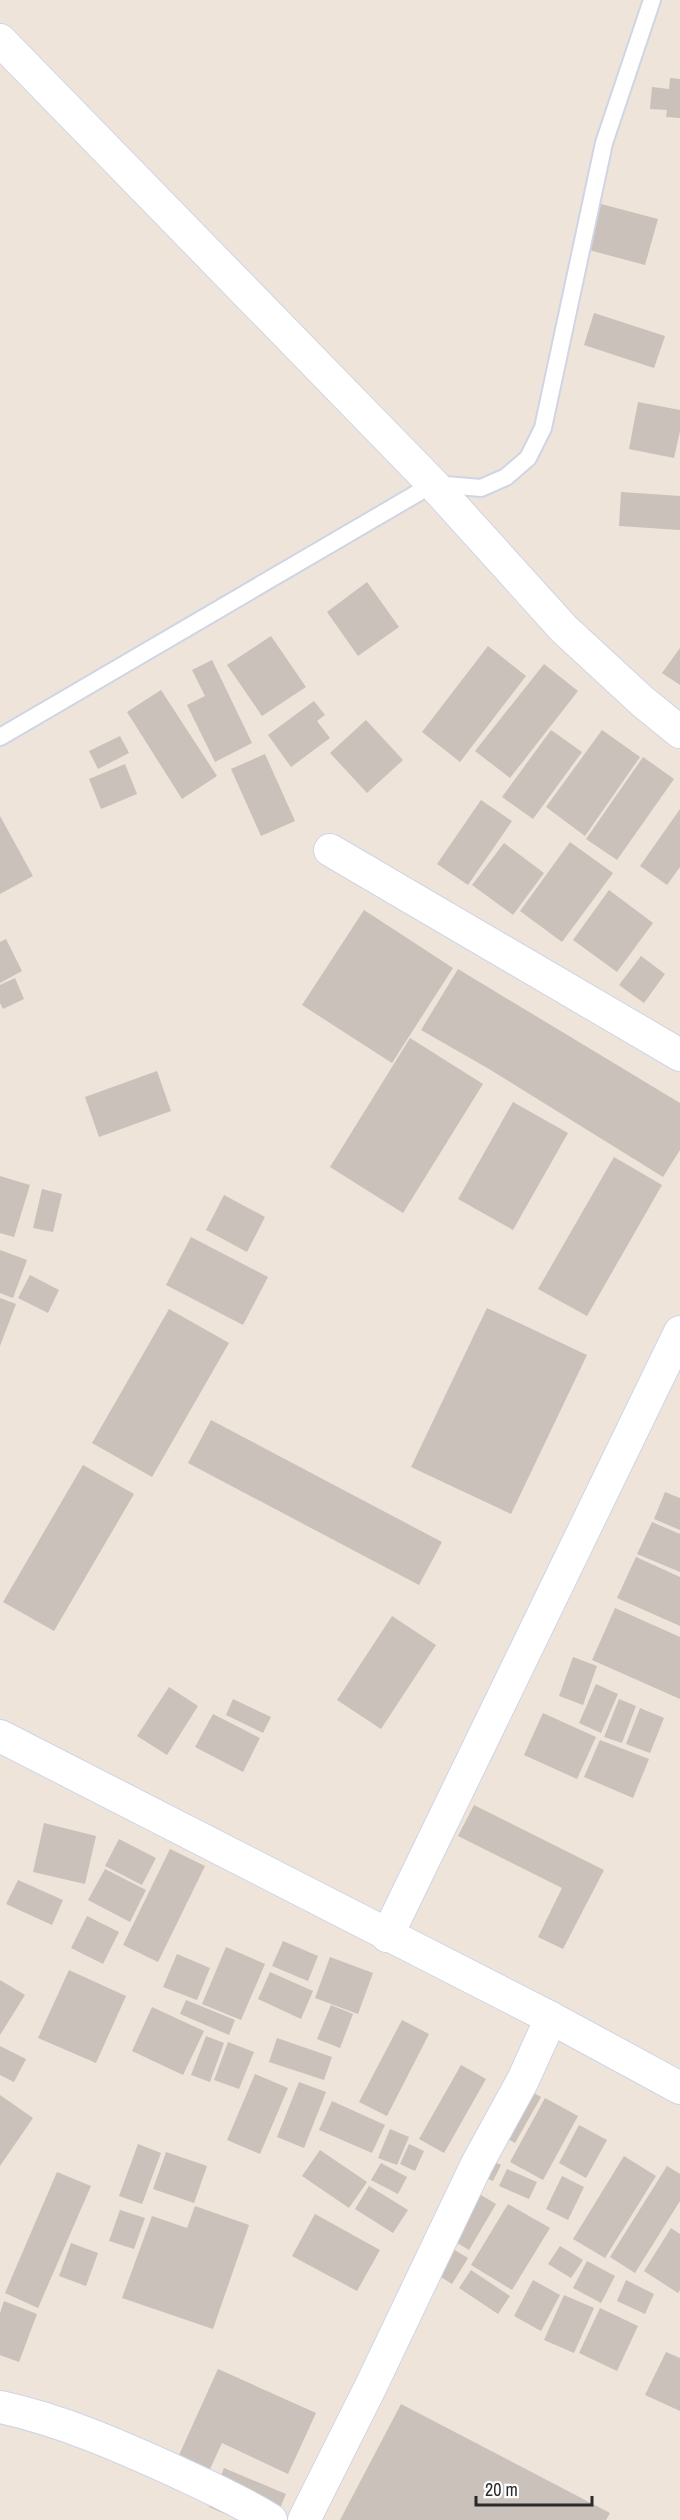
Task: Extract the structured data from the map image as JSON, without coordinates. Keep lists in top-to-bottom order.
{
  "scale_bar": "20 m"
}
